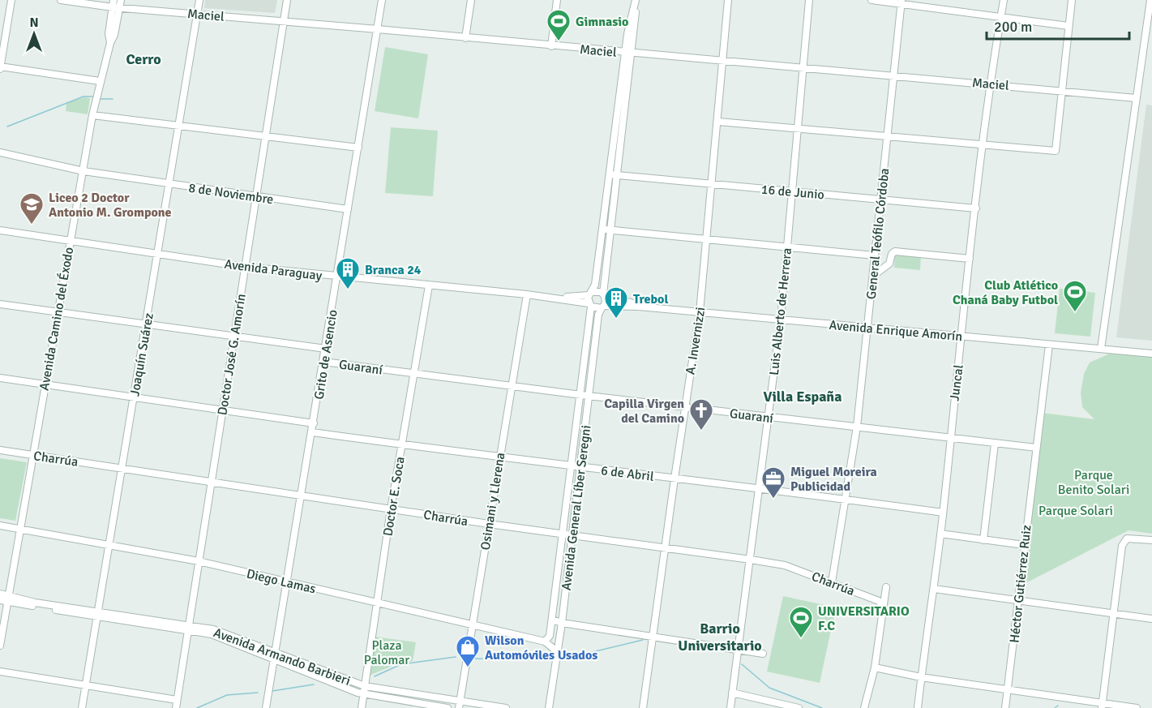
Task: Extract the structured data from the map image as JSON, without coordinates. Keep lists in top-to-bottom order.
{
  "streets": {
    "street": [
      "Maciel",
      "16 de Junio",
      "8 de Noviembre",
      "General Teófilo Córdoba",
      "Avenida Paraguay",
      "Luis Alberto de Herrera",
      "Avenida Camino del Éxodo",
      "Avenida Enrique Amorín",
      "A. Invernizzi",
      "Joaquín Suárez",
      "Doctor José G. Amorín",
      "Grito de Asencio",
      "Guaraní",
      "Juncal",
      "Charrúa",
      "6 de Abril",
      "Doctor E. Soca",
      "Osimani y Llerena",
      "Avenida General Líber Seregni",
      "Diego Lamas",
      "Héctor Gutiérrez Ruiz",
      "Avenida Armando Barbieri"
    ]
  },
  "crossings": [
    ["Maciel", "General Teófilo Córdoba"],
    ["Maciel", "Luis Alberto de Herrera"],
    ["Maciel", "Avenida Camino del Éxodo"],
    ["Maciel", "A. Invernizzi"],
    ["Maciel", "Joaquín Suárez"],
    ["Maciel", "Doctor José G. Amorín"],
    ["Maciel", "Grito de Asencio"],
    ["Maciel", "Juncal"],
    ["16 de Junio", "General Teófilo Córdoba"],
    ["16 de Junio", "Luis Alberto de Herrera"],
    ["16 de Junio", "A. Invernizzi"],
    ["16 de Junio", "Juncal"],
    ["8 de Noviembre", "Avenida Camino del Éxodo"],
    ["8 de Noviembre", "Joaquín Suárez"],
    ["8 de Noviembre", "Doctor José G. Amorín"],
    ["8 de Noviembre", "Grito de Asencio"],
    ["General Teófilo Córdoba", "Avenida Enrique Amorín"],
    ["General Teófilo Córdoba", "Guaraní"],
    ["General Teófilo Córdoba", "Charrúa"],
    ["General Teófilo Córdoba", "6 de Abril"],
    ["Avenida Paraguay", "Avenida Camino del Éxodo"],
    ["Avenida Paraguay", "Avenida Enrique Amorín"],
    ["Avenida Paraguay", "Joaquín Suárez"],
    ["Avenida Paraguay", "Doctor José G. Amorín"],
    ["Avenida Paraguay", "Grito de Asencio"],
    ["Avenida Paraguay", "Doctor E. Soca"],
    ["Avenida Paraguay", "Osimani y Llerena"],
    ["Avenida Paraguay", "Avenida General Líber Seregni"],
    ["Luis Alberto de Herrera", "Avenida Enrique Amorín"],
    ["Luis Alberto de Herrera", "Guaraní"],
    ["Luis Alberto de Herrera", "Charrúa"],
    ["Luis Alberto de Herrera", "6 de Abril"],
    ["Avenida Camino del Éxodo", "Guaraní"],
    ["Avenida Camino del Éxodo", "Charrúa"],
    ["Avenida Camino del Éxodo", "Diego Lamas"],
    ["Avenida Camino del Éxodo", "Avenida Armando Barbieri"],
    ["Avenida Enrique Amorín", "A. Invernizzi"],
    ["Avenida Enrique Amorín", "Juncal"],
    ["Avenida Enrique Amorín", "Avenida General Líber Seregni"],
    ["Avenida Enrique Amorín", "Héctor Gutiérrez Ruiz"],
    ["A. Invernizzi", "Guaraní"],
    ["A. Invernizzi", "Charrúa"],
    ["A. Invernizzi", "6 de Abril"],
    ["Joaquín Suárez", "Guaraní"],
    ["Joaquín Suárez", "Charrúa"],
    ["Joaquín Suárez", "Diego Lamas"],
    ["Joaquín Suárez", "Avenida Armando Barbieri"],
    ["Doctor José G. Amorín", "Guaraní"],
    ["Doctor José G. Amorín", "Charrúa"],
    ["Doctor José G. Amorín", "Diego Lamas"],
    ["Doctor José G. Amorín", "Avenida Armando Barbieri"],
    ["Grito de Asencio", "Guaraní"],
    ["Grito de Asencio", "Charrúa"],
    ["Grito de Asencio", "6 de Abril"],
    ["Grito de Asencio", "Diego Lamas"],
    ["Grito de Asencio", "Avenida Armando Barbieri"],
    ["Guaraní", "Juncal"],
    ["Guaraní", "Doctor E. Soca"],
    ["Guaraní", "Osimani y Llerena"],
    ["Guaraní", "Avenida General Líber Seregni"],
    ["Guaraní", "Héctor Gutiérrez Ruiz"],
    ["Juncal", "6 de Abril"],
    ["Charrúa", "Doctor E. Soca"],
    ["Charrúa", "Osimani y Llerena"],
    ["Charrúa", "Avenida General Líber Seregni"],
    ["6 de Abril", "Doctor E. Soca"],
    ["6 de Abril", "Osimani y Llerena"],
    ["6 de Abril", "Avenida General Líber Seregni"],
    ["Doctor E. Soca", "Diego Lamas"],
    ["Doctor E. Soca", "Avenida Armando Barbieri"],
    ["Osimani y Llerena", "Diego Lamas"],
    ["Osimani y Llerena", "Avenida Armando Barbieri"],
    ["Avenida General Líber Seregni", "Diego Lamas"]
  ],
  "districts": ["Cerro", "Villa España", "Barrio Universitario"],
  "parks": ["Parque Benito Solari", "Parque Solari", "Plaza Palomar"],
  "places": {
    "sports": ["Gimnasio", "Club Atlético Chaná Baby Futbol", "UNIVERSITARIO F.C"],
    "school or university": ["Liceo 2 Doctor Antonio M. Grompone"],
    "building": ["Branca 24", "Trebol"],
    "church": ["Capilla Virgen del Camino"],
    "office": ["Miguel Moreira Publicidad"],
    "shop": ["Wilson Automóviles Usados"]
  },
  "scale_bar": "200 m",
  "north": "top"
}
